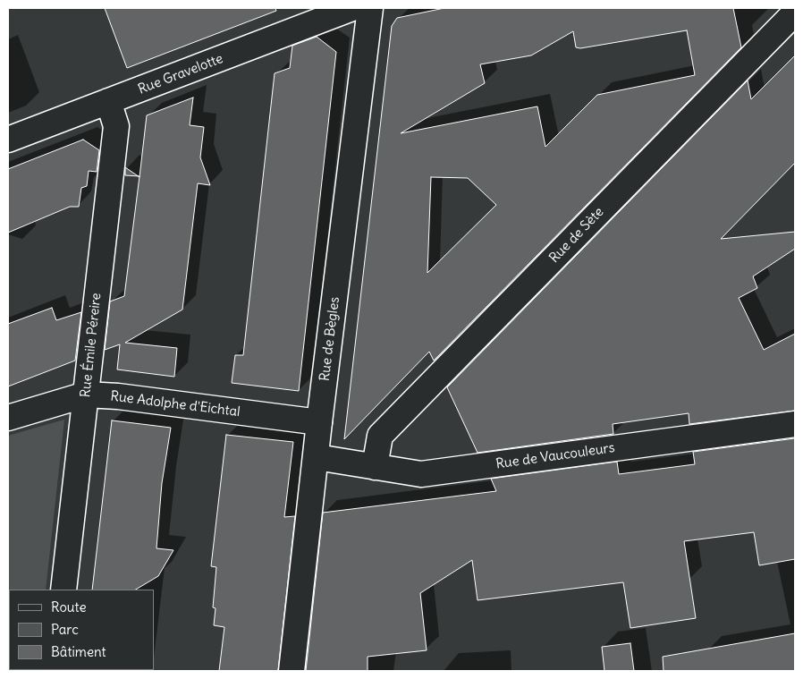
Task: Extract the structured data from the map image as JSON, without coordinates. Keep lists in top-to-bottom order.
{
  "streets": {
    "street": [
      "Rue Gravelotte",
      "Rue de Sète",
      "Rue de Bègles",
      "Rue Émile Péreire",
      "Rue Adolphe d'Eichtal",
      "Rue de Vaucouleurs"
    ]
  },
  "crossings": [
    ["Rue Gravelotte", "Rue Émile Péreire"],
    ["Rue de Sète", "Rue de Vaucouleurs"],
    ["Rue de Bègles", "Rue Adolphe d'Eichtal"],
    ["Rue de Bègles", "Rue de Vaucouleurs"],
    ["Rue Émile Péreire", "Rue Adolphe d'Eichtal"]
  ],
  "legend": ["Route", "Parc", "Bâtiment"]
}
